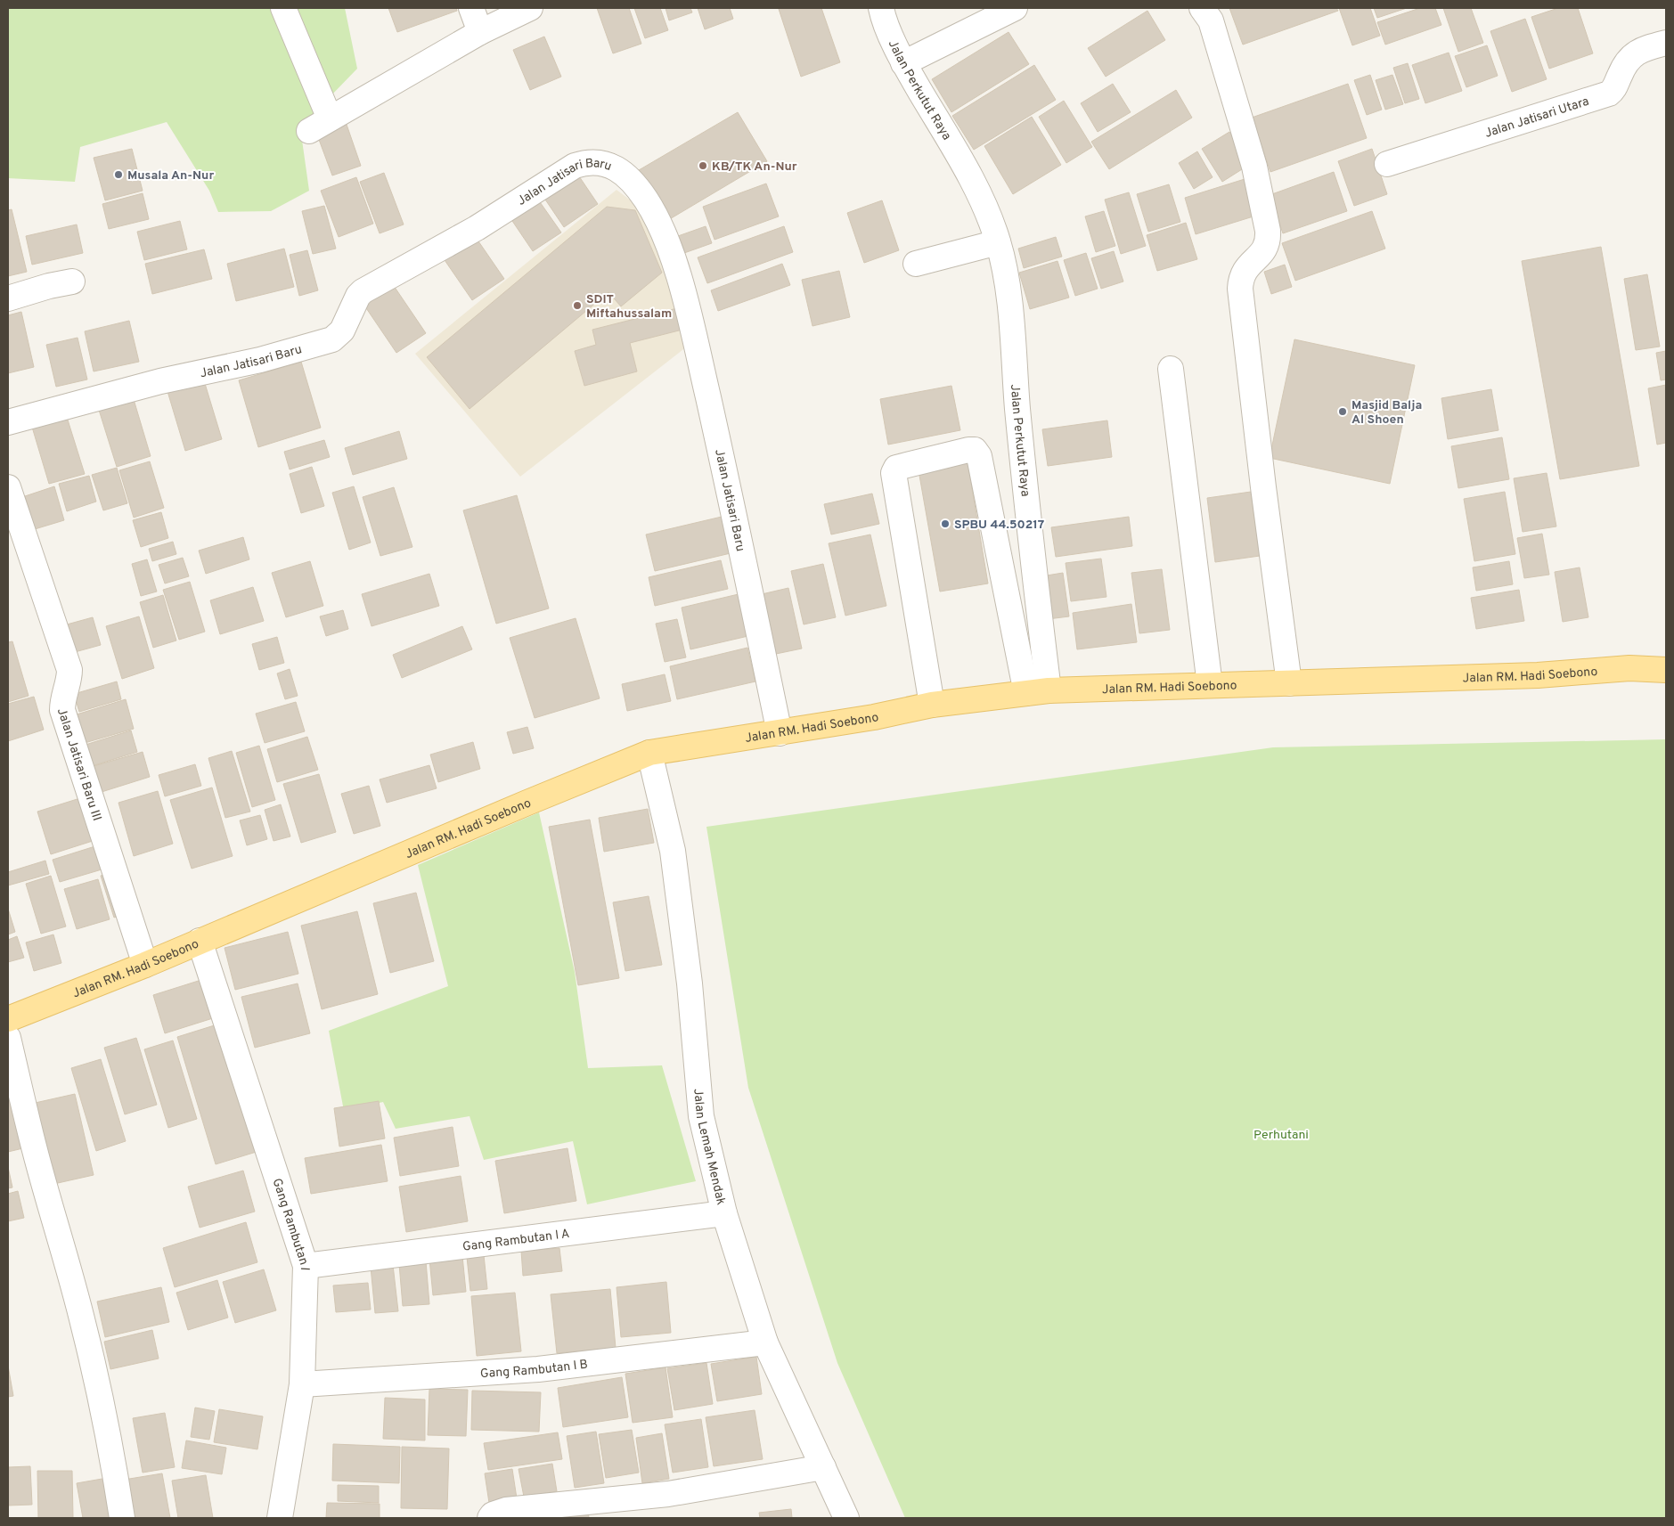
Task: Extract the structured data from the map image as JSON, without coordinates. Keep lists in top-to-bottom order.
{
  "streets": {
    "main road": ["Jalan RM. Hadi Soebono"],
    "street": [
      "Jalan Perkutut Raya",
      "Jalan Jatisari Utara",
      "Jalan Jatisari Baru",
      "Jalan Jatisari Baru III",
      "Jalan Lemah Mendak",
      "Gang Rambutan I",
      "Gang Rambutan I A",
      "Gang Rambutan I B"
    ]
  },
  "crossings": [
    ["Jalan Perkutut Raya", "Jalan RM. Hadi Soebono"],
    ["Jalan Jatisari Baru", "Jalan RM. Hadi Soebono"],
    ["Jalan RM. Hadi Soebono", "Jalan Jatisari Baru III"],
    ["Jalan RM. Hadi Soebono", "Jalan Lemah Mendak"],
    ["Jalan RM. Hadi Soebono", "Gang Rambutan I"],
    ["Jalan Lemah Mendak", "Gang Rambutan I A"],
    ["Jalan Lemah Mendak", "Gang Rambutan I B"],
    ["Gang Rambutan I", "Gang Rambutan I A"],
    ["Gang Rambutan I", "Gang Rambutan I B"]
  ],
  "parks": ["Perhutani"],
  "places": [
    "KB/TK An-Nur",
    "Musala An-Nur",
    "SDIT Miftahussalam",
    "Masjid Balja Al Shoen",
    "SPBU 44.50217"
  ]
}
